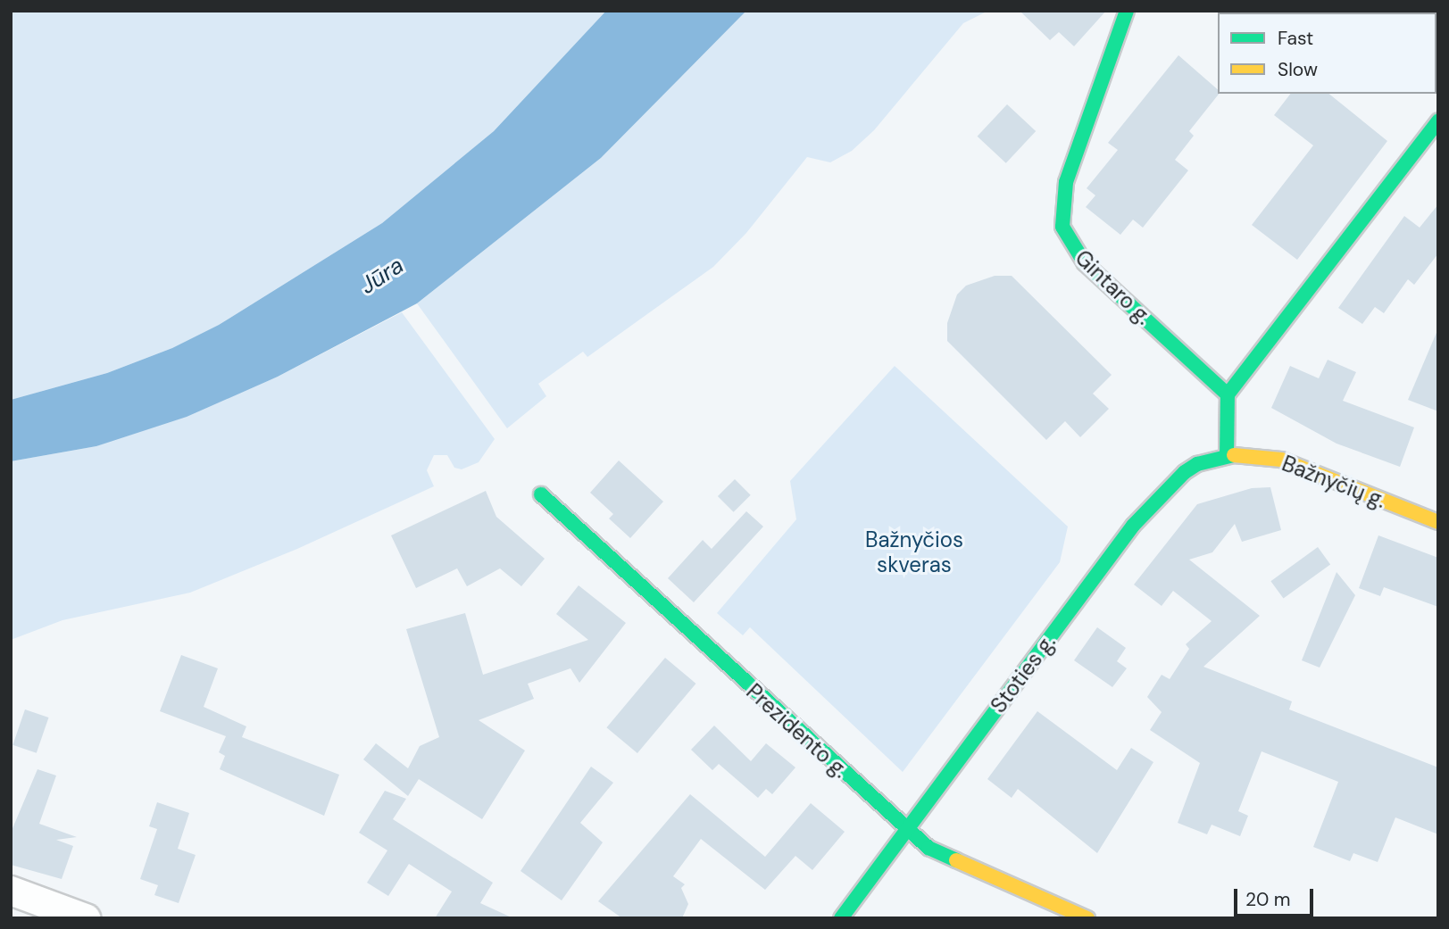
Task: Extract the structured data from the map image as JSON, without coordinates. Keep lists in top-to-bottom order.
{
  "streets": {
    "street": [
      "Gintaro g.",
      "Bažnyčių g.",
      "Stoties g.",
      "Prezidento g."
    ]
  },
  "crossings": [
    ["Bažnyčių g.", "Stoties g."],
    ["Stoties g.", "Prezidento g."]
  ],
  "water": ["Jūra"],
  "parks": ["Bažnyčios skveras"],
  "legend": ["Fast", "Slow"],
  "scale_bar": "20 m"
}
